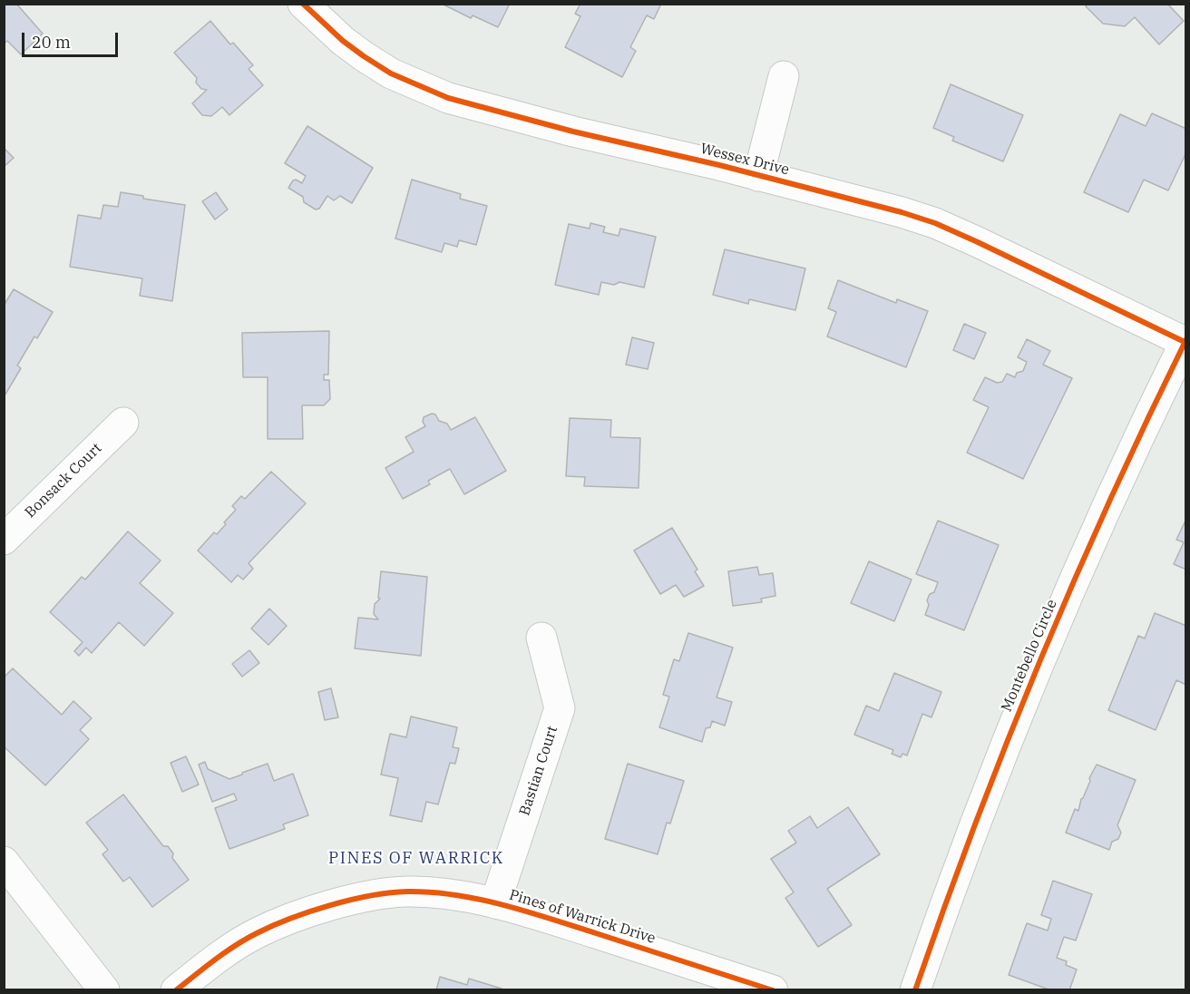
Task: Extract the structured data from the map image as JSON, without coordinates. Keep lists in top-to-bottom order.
{
  "streets": {
    "street": [
      "Wessex Drive",
      "Bonsack Court",
      "Montebello Circle",
      "Bastian Court",
      "Pines of Warrick Drive"
    ]
  },
  "crossings": [
    ["Wessex Drive", "Montebello Circle"],
    ["Bastian Court", "Pines of Warrick Drive"]
  ],
  "districts": ["PINES OF WARRICK"],
  "scale_bar": "20 m"
}
